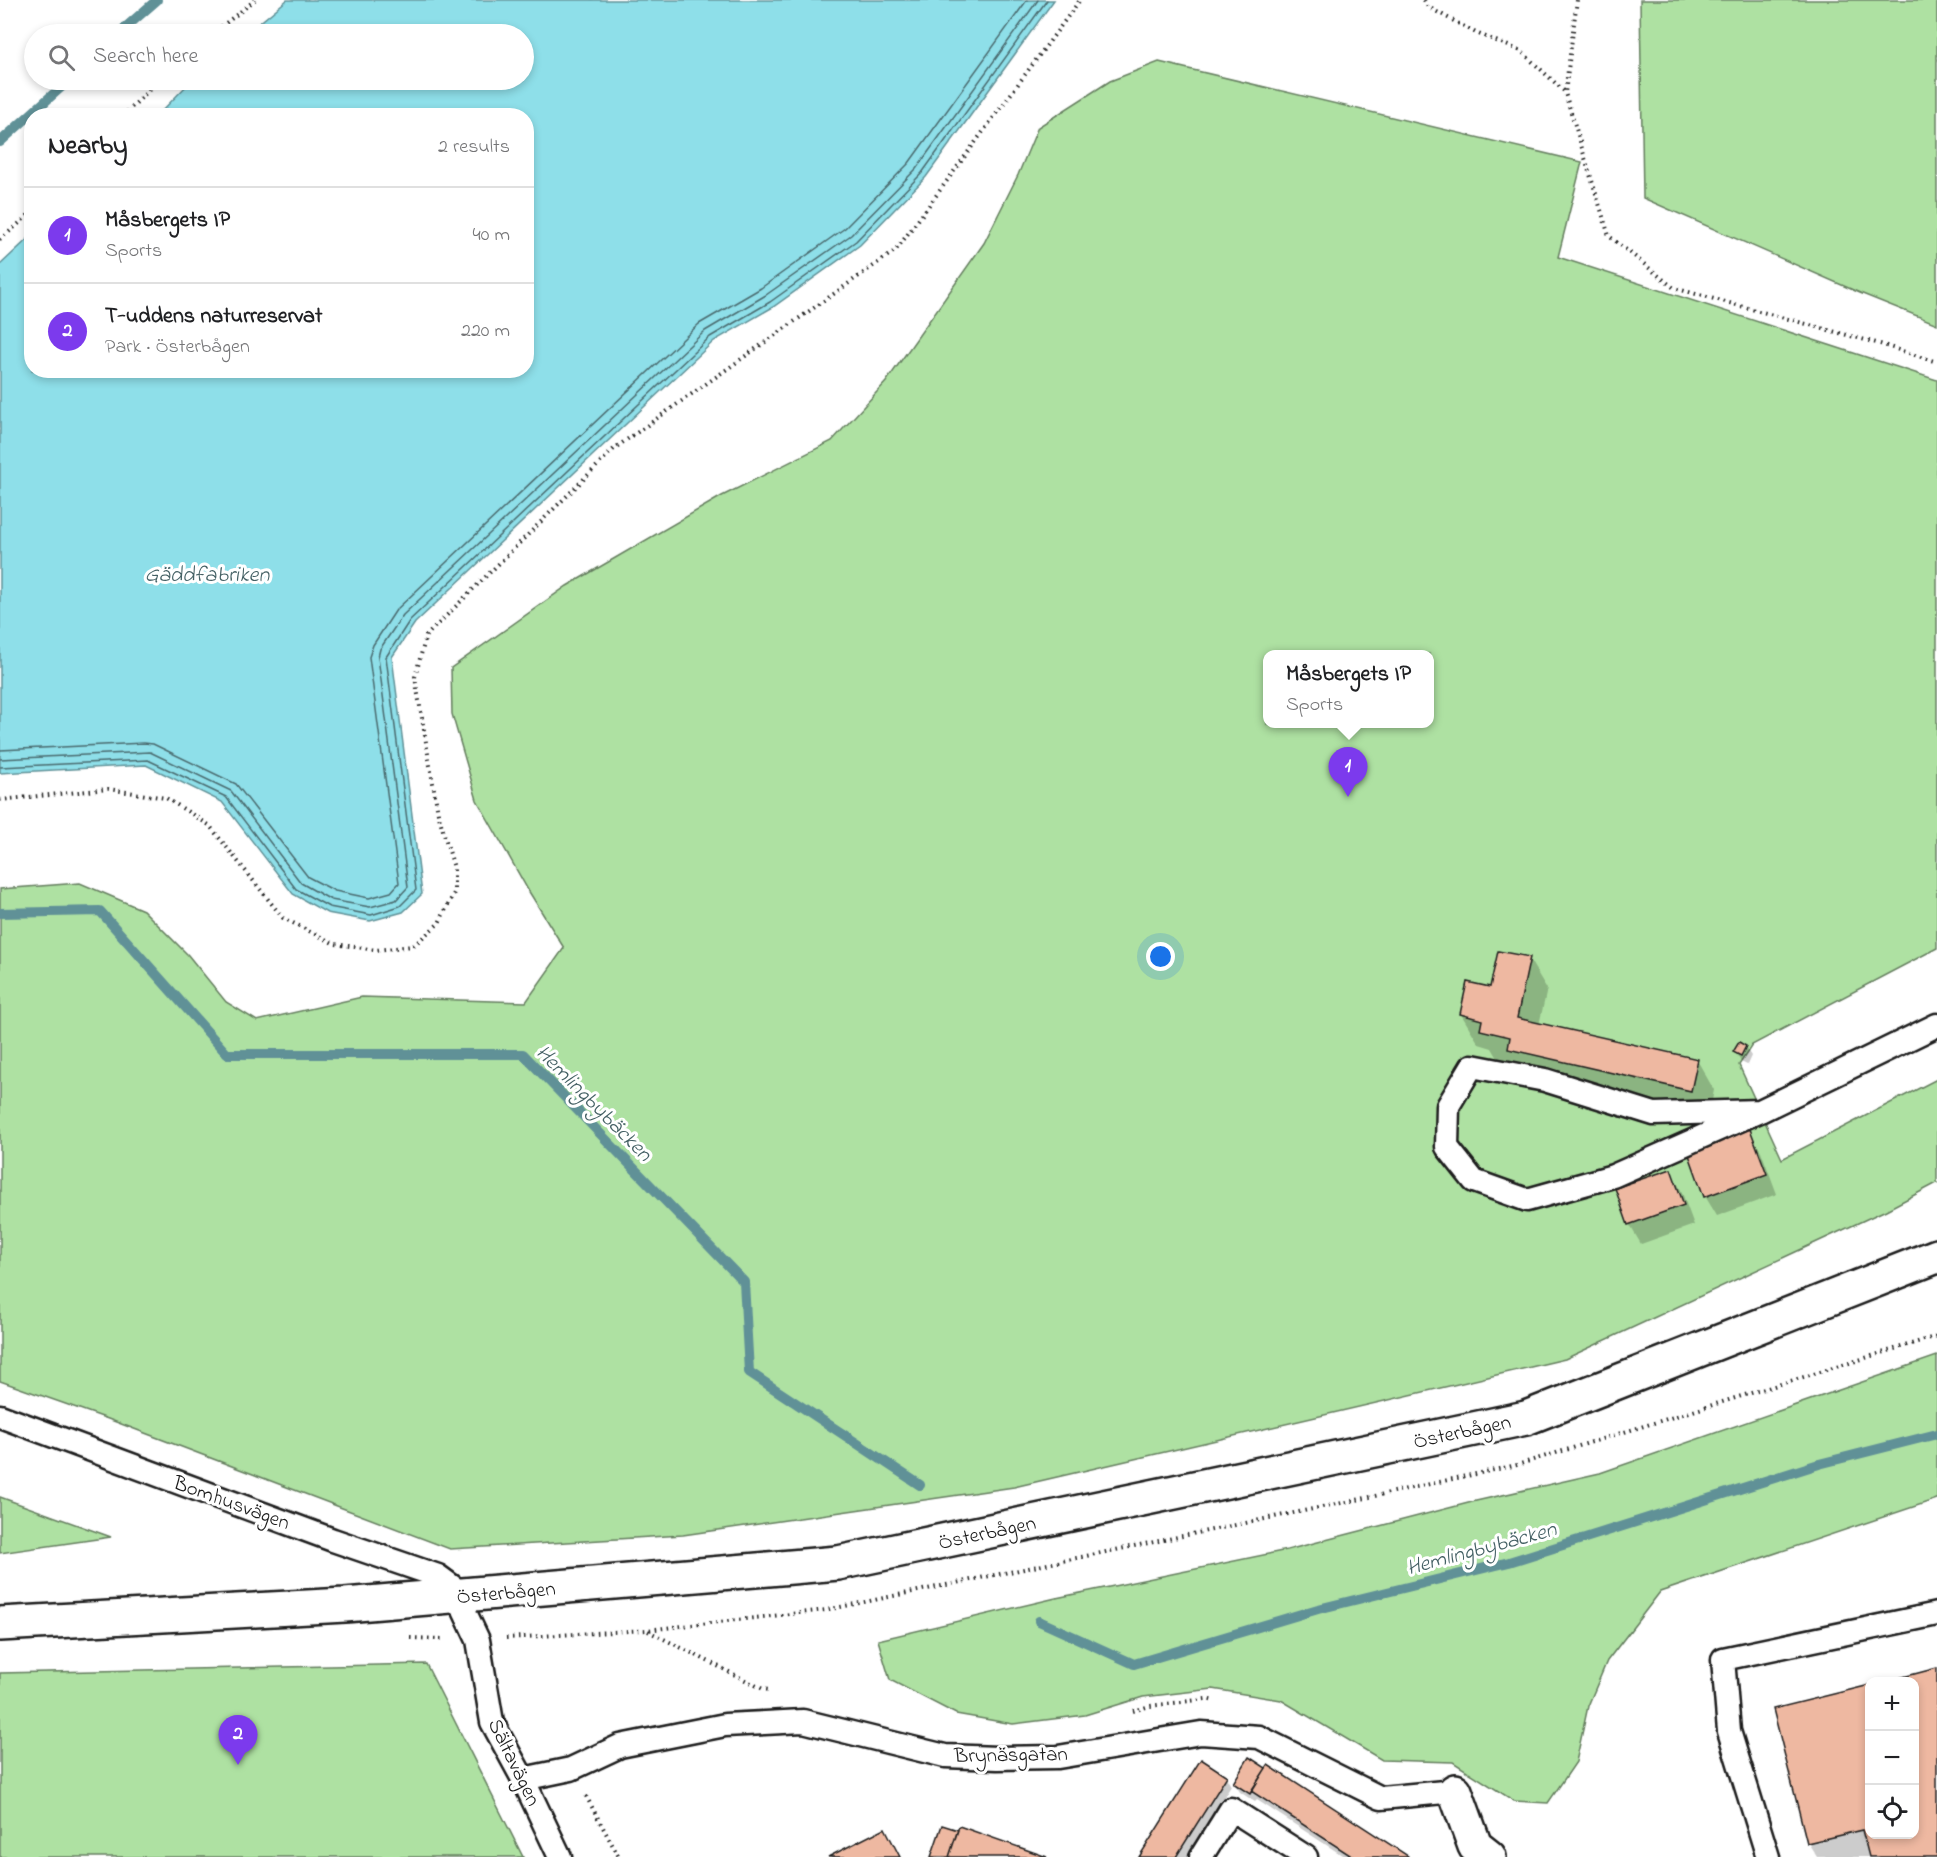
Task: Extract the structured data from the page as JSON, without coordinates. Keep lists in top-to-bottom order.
{
  "streets": {
    "main road": ["Österbågen", "Brynäsgatan"],
    "lane": ["Bomhusvägen", "Sältavägen"]
  },
  "crossings": [
    ["Österbågen", "Bomhusvägen"],
    ["Österbågen", "Sältavägen"],
    ["Bomhusvägen", "Sältavägen"],
    ["Brynäsgatan", "Sältavägen"]
  ],
  "water": ["Gäddfabriken", "Hemlingbybäcken"],
  "page": {
    "search": "Search here",
    "heading": ["Nearby", "2 results"],
    "list": [
      {
        "mark": "1",
        "name": "Måsbergets IP",
        "note": "Sports",
        "value": "40 m"
      },
      {
        "mark": "2",
        "name": "T-uddens naturreservat",
        "note": "Park · Österbågen",
        "value": "220 m"
      }
    ],
    "popup": ["Måsbergets IP", "Sports"],
    "pins": ["1", "2"],
    "map_buttons": ["+", "−"]
  }
}
